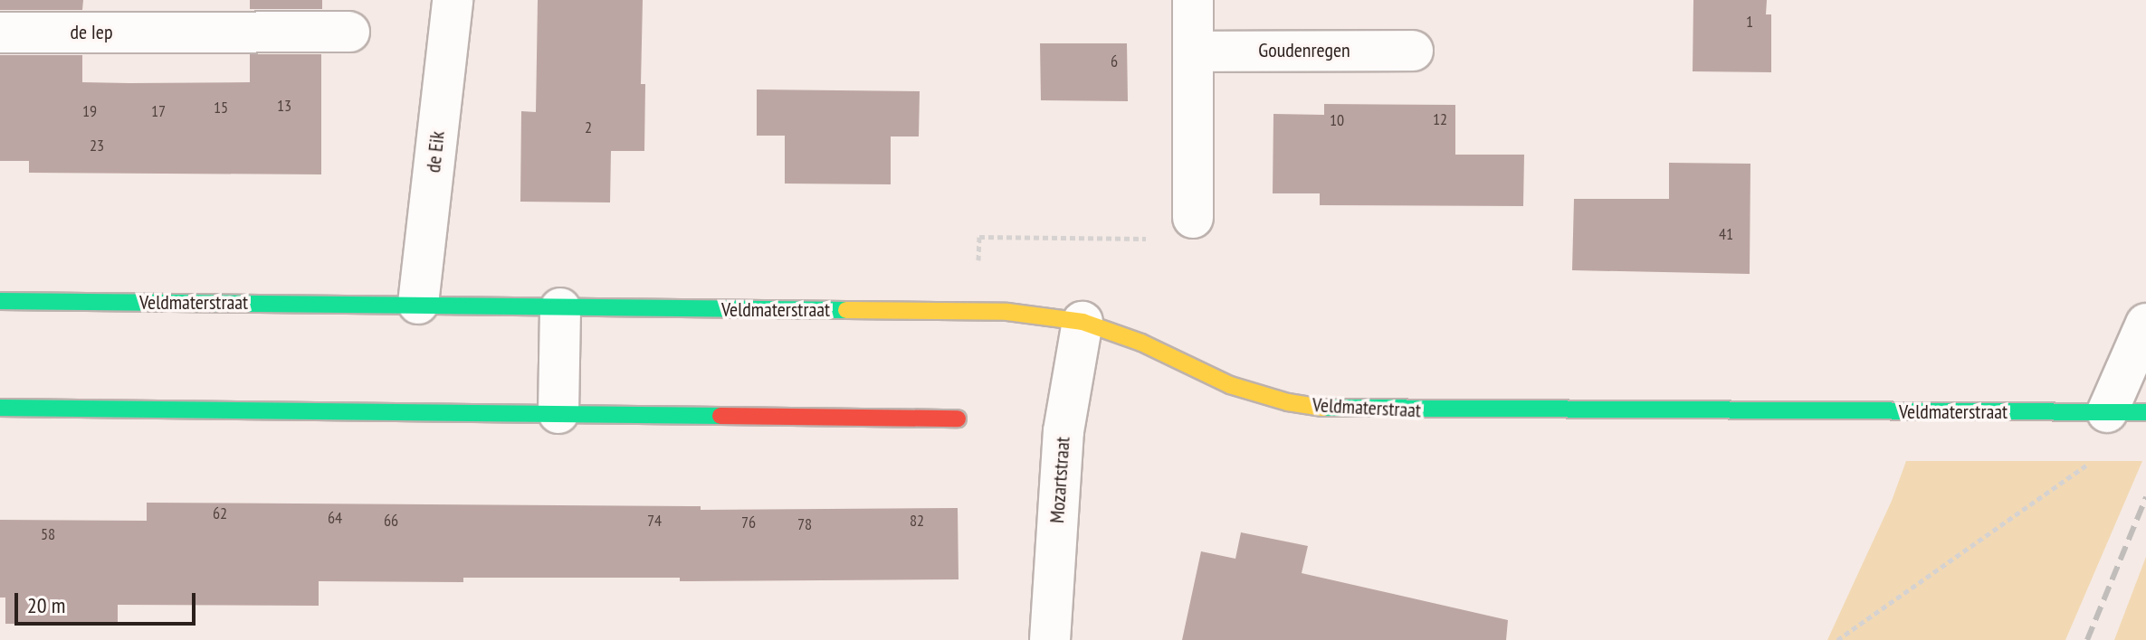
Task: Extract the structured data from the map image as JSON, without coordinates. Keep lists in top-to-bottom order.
{
  "streets": {
    "street": [
      "de Iep",
      "Goudenregen",
      "de Eik",
      "Veldmaterstraat",
      "Mozartstraat"
    ]
  },
  "crossings": [
    ["de Eik", "Veldmaterstraat"],
    ["Veldmaterstraat", "Mozartstraat"]
  ],
  "house_numbers": [
    "1",
    "6",
    "13",
    "15",
    "19",
    "17",
    "12",
    "10",
    "2",
    "23",
    "41",
    "62",
    "64",
    "66",
    "74",
    "82",
    "76",
    "78",
    "58"
  ],
  "scale_bar": "20 m"
}
